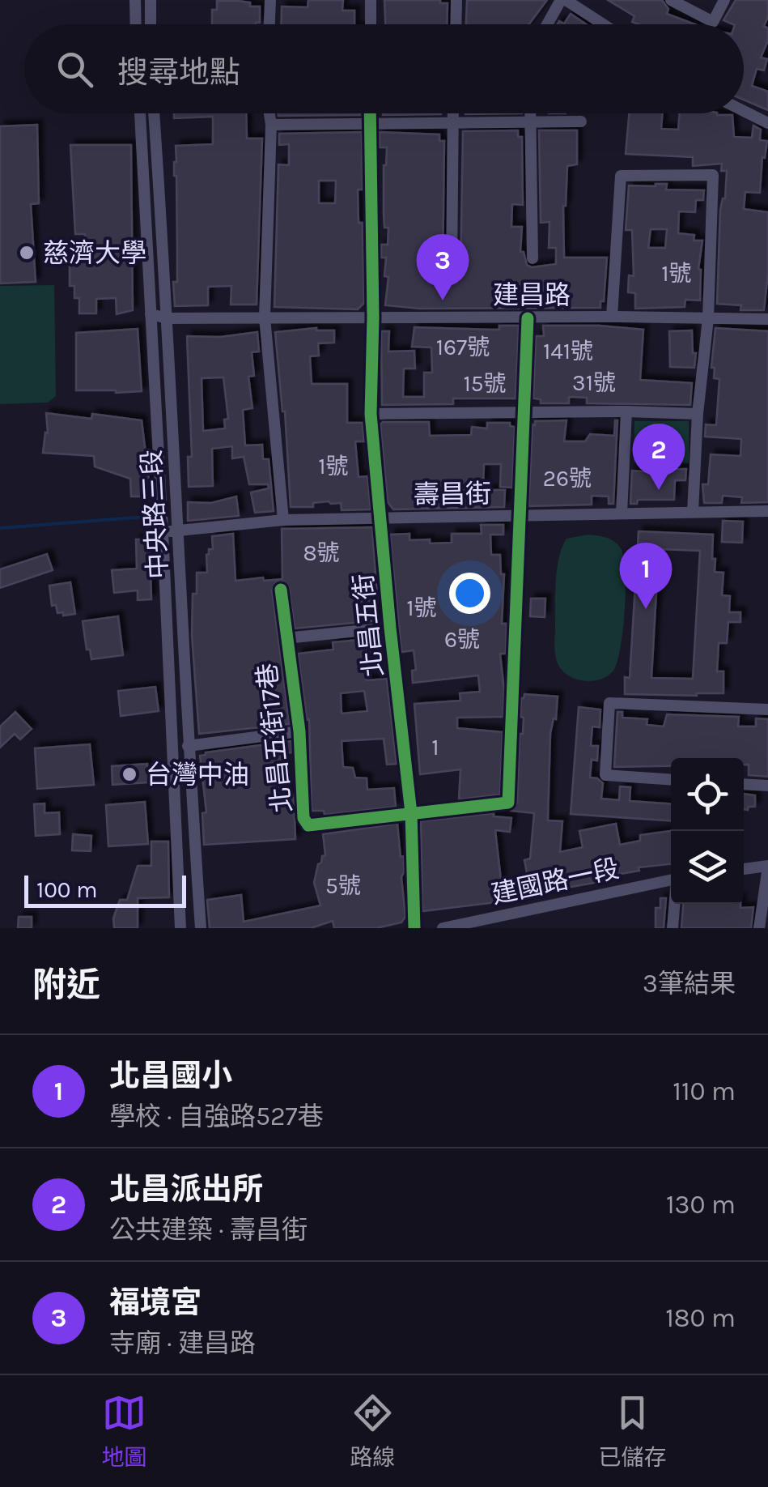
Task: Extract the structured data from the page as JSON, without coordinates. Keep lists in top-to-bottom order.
{
  "streets": {
    "street": [
      "建昌路",
      "壽昌街",
      "中央路三段",
      "北昌五街",
      "北昌五街17巷",
      "建國路一段"
    ]
  },
  "crossings": [
    ["建昌路", "中央路三段"],
    ["建昌路", "北昌五街"],
    ["壽昌街", "中央路三段"],
    ["壽昌街", "北昌五街"],
    ["北昌五街", "北昌五街17巷"]
  ],
  "places": ["慈濟大學", "台灣中油"],
  "house_numbers": [
    "1號",
    "167號",
    "141號",
    "31號",
    "15號",
    "1號",
    "26號",
    "8號",
    "1號",
    "6號",
    "1",
    "5號"
  ],
  "scale_bar": "100 m",
  "page": {
    "search": "搜尋地點",
    "pins": ["3", "2", "1"],
    "scale": "100 m",
    "heading": ["附近", "3筆結果"],
    "list": [
      {
        "mark": "1",
        "name": "北昌國小",
        "note": "學校 · 自強路527巷",
        "value": "110 m"
      },
      {
        "mark": "2",
        "name": "北昌派出所",
        "note": "公共建築 · 壽昌街",
        "value": "130 m"
      },
      {
        "mark": "3",
        "name": "福境宮",
        "note": "寺廟 · 建昌路",
        "value": "180 m"
      }
    ],
    "nav": ["地圖", "路線", "已儲存"]
  }
}
